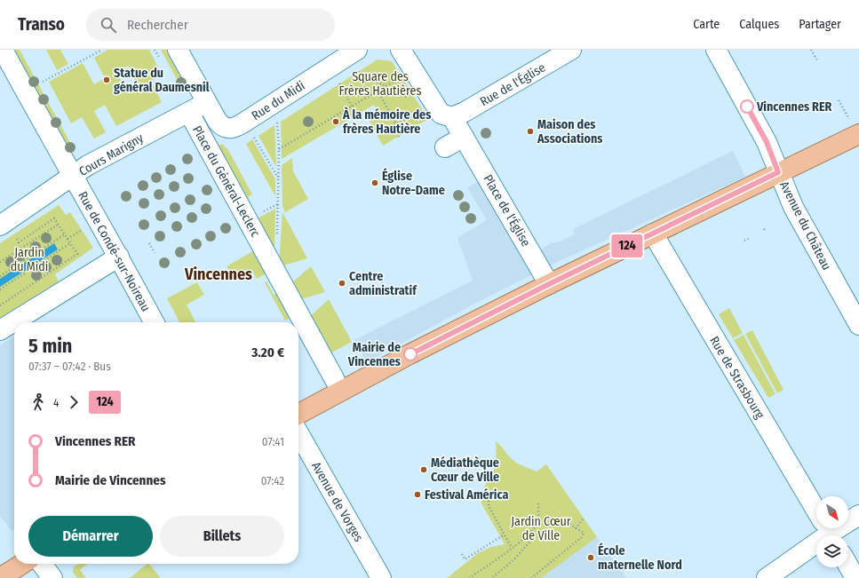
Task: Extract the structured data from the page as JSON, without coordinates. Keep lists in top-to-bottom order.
{
  "streets": {
    "street": [
      "Rue de l'Église",
      "Rue du Midi",
      "Cours Marigny",
      "Place du Général-Leclerc",
      "Place de l'Église",
      "Avenue du Château",
      "Rue de Condé-sur-Noireau",
      "Rue de Strasbourg",
      "Avenue de Vorges"
    ]
  },
  "crossings": [
    ["Rue de l'Église", "Place de l'Église"],
    ["Rue du Midi", "Cours Marigny"],
    ["Cours Marigny", "Rue de Condé-sur-Noireau"]
  ],
  "districts": ["Vincennes"],
  "parks": ["Square des Frères Hautières", "Jardin du Midi", "Jardin Cœur de Ville"],
  "places": [
    "Statue du général Daumesnil",
    "Vincennes RER",
    "À la mémoire des frères Hautière",
    "Maison des Associations",
    "Église Notre-Dame",
    "Centre administratif",
    "Mairie de Vincennes",
    "Médiathèque Cœur de Ville",
    "Festival América",
    "École maternelle Nord"
  ],
  "lines": ["bus line 124"],
  "north": "bottom right",
  "page": {
    "header": "Transo",
    "search": "Rechercher",
    "nav": ["Carte", "Calques", "Partager"],
    "on_map": "124",
    "heading": ["5 min", "07:37 – 07:42 · Bus", "3.20 €"],
    "legs": ["4", "124"],
    "list": [
      {
        "name": "Vincennes RER",
        "value": "07:41"
      },
      {
        "name": "Mairie de Vincennes",
        "value": "07:42"
      }
    ],
    "buttons": ["Démarrer", "Billets"]
  }
}
